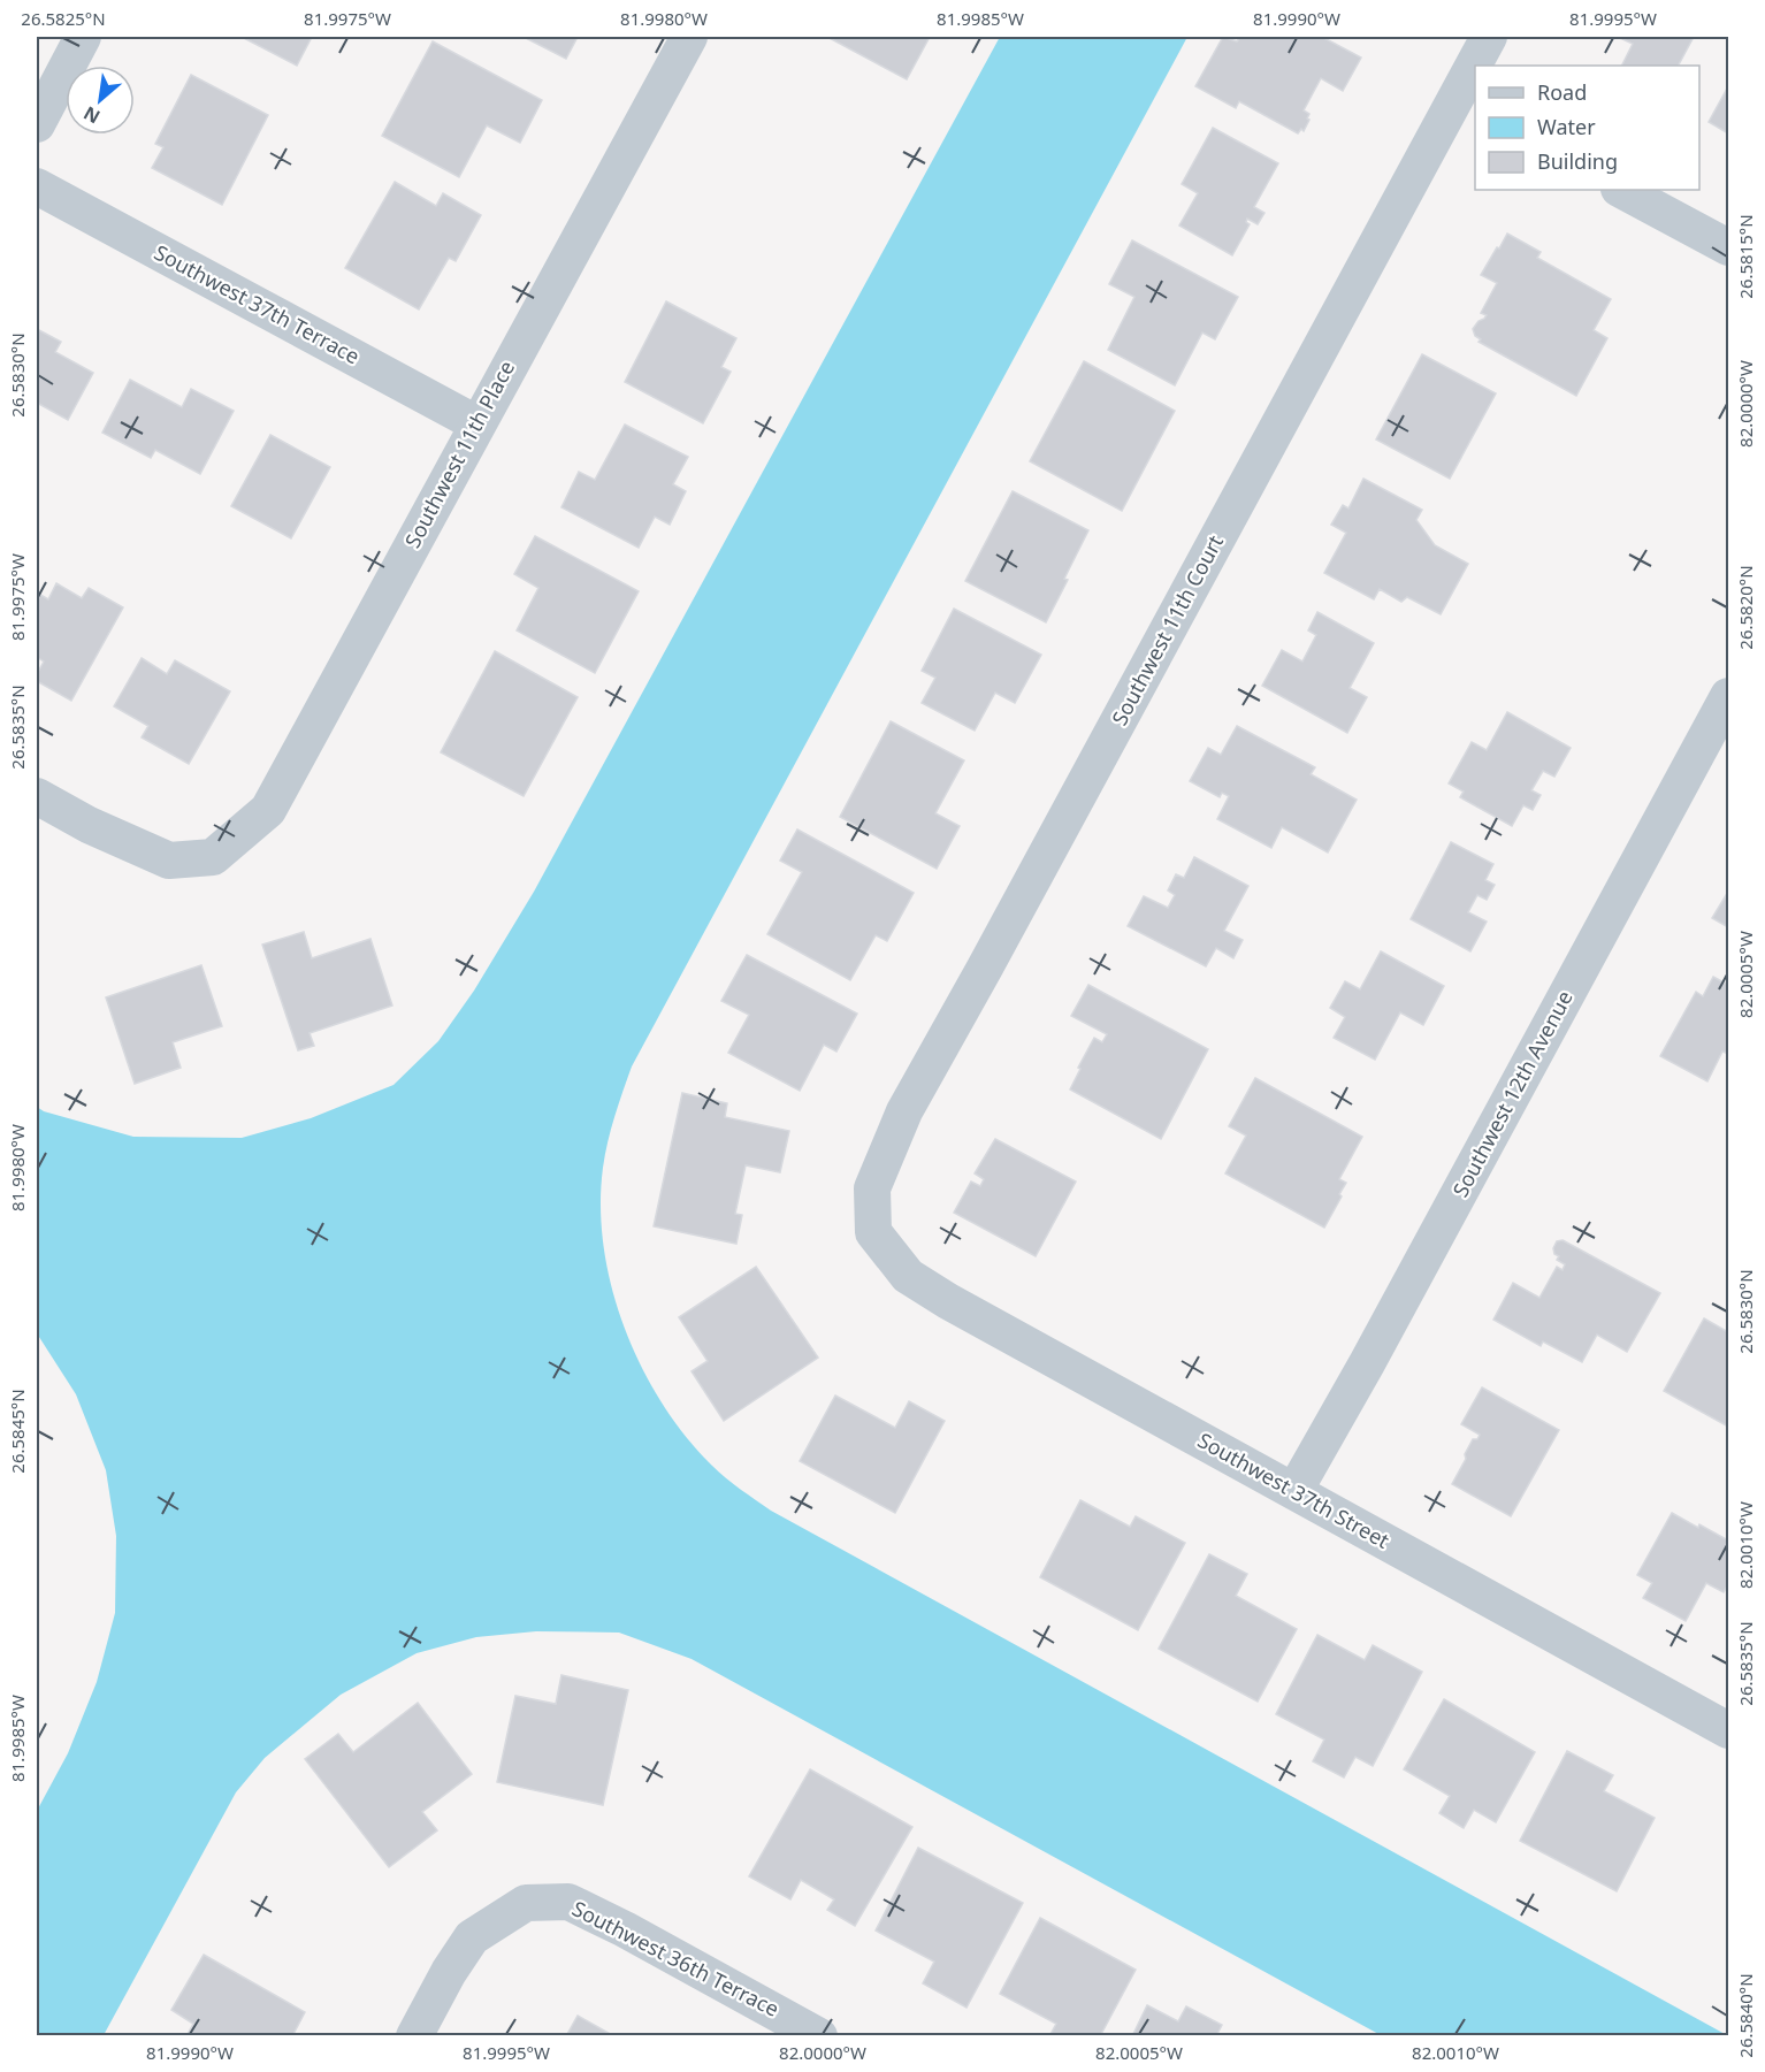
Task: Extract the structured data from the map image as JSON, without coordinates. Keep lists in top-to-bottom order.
{
  "streets": {
    "street": [
      "Southwest 37th Terrace",
      "Southwest 11th Place",
      "Southwest 11th Court",
      "Southwest 12th Avenue",
      "Southwest 37th Street",
      "Southwest 36th Terrace"
    ]
  },
  "crossings": [
    ["Southwest 37th Terrace", "Southwest 11th Place"],
    ["Southwest 11th Court", "Southwest 37th Street"],
    ["Southwest 12th Avenue", "Southwest 37th Street"]
  ],
  "legend": ["Road", "Water", "Building"],
  "north": "bottom left",
  "coordinates": [
    "26.5825°N",
    "81.9975°W",
    "81.9980°W",
    "81.9985°W",
    "81.9990°W",
    "81.9995°W",
    "26.5815°N",
    "26.5830°N",
    "82.0000°W",
    "26.5820°N",
    "26.5835°N",
    "82.0005°W",
    "26.5845°N",
    "82.0010°W",
    "26.5840°N"
  ]
}
